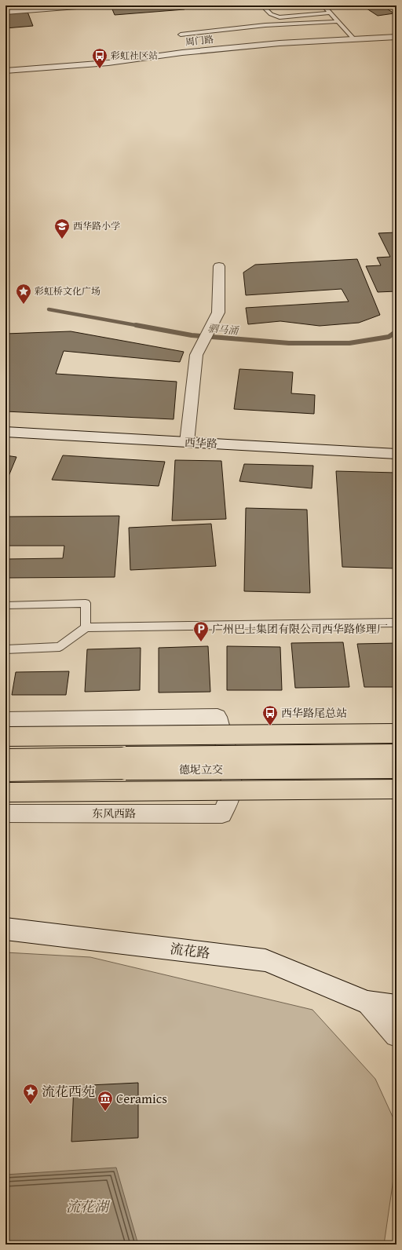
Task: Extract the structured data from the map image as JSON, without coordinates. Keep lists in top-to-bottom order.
{
  "streets": {
    "main road": ["德坭立交"],
    "street": [
      "周门路",
      "西华路",
      "东风西路",
      "流花路"
    ]
  },
  "water": ["驷马涌", "流花湖"],
  "places": {
    "bus stop": ["彩虹社区站", "西华路尾总站"],
    "school or university": ["西华路小学"],
    "place": ["彩虹桥文化广场", "流花西苑"],
    "parking": ["广州巴士集团有限公司西华路修理厂"],
    "museum": ["Ceramics"]
  }
}
